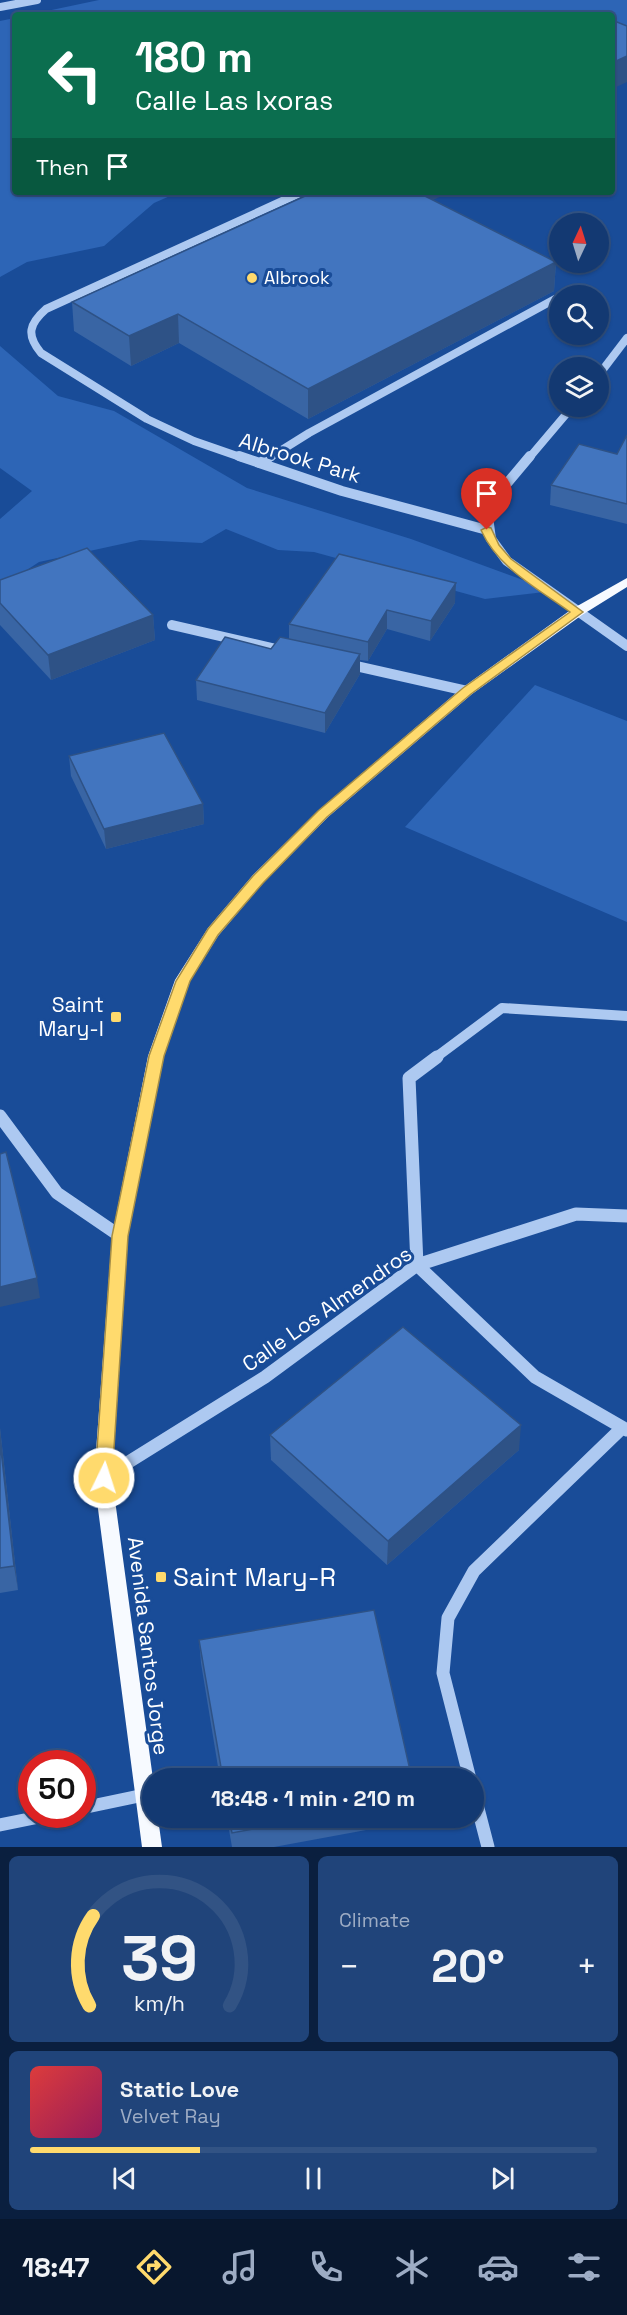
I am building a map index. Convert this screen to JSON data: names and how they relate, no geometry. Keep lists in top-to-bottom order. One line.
{"streets":{"main road":["Avenida Santos Jorge"],"street":["Albrook Park","Calle Los Almendros"]},"crossings":[["Calle Los Almendros","Avenida Santos Jorge"]],"places":{"other":["Albrook"],"transit":["Saint Mary-I","Saint Mary-R"]},"north":"top","page":{"turn":["180 m","Calle Las Ixoras"],"then":"Then","limit":"50","trip":"18:48 · 1 min · 210 m","tile":"Climate","heat":["−","20°","+"],"song":["Static Love","Velvet Ray"],"tabs":"18:47","gauge":["39","km/h"]}}
